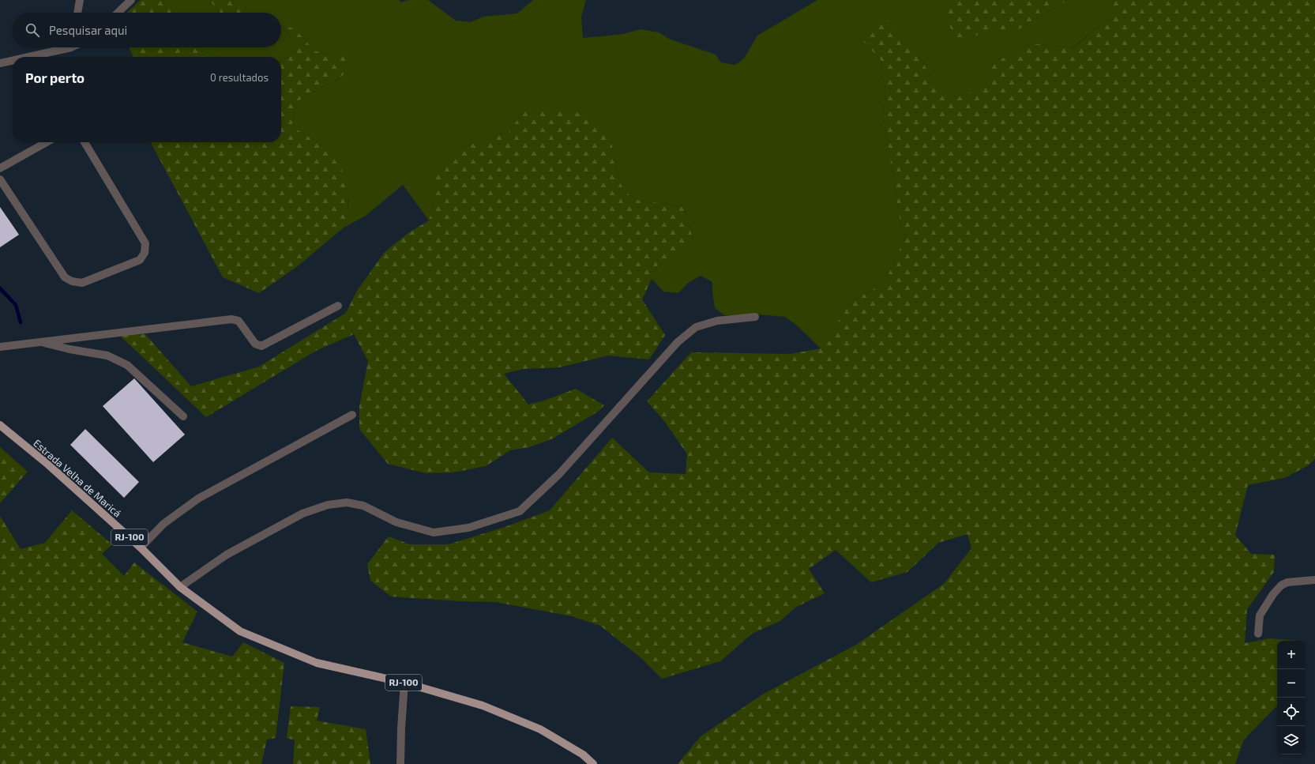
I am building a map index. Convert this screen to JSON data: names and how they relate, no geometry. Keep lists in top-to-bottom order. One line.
{"streets":{"main road":["Estrada Velha de Maricá","RJ-100"]},"page":{"search":"Pesquisar aqui","heading":["Por perto","0 resultados"],"map_buttons":["+","−"]}}
